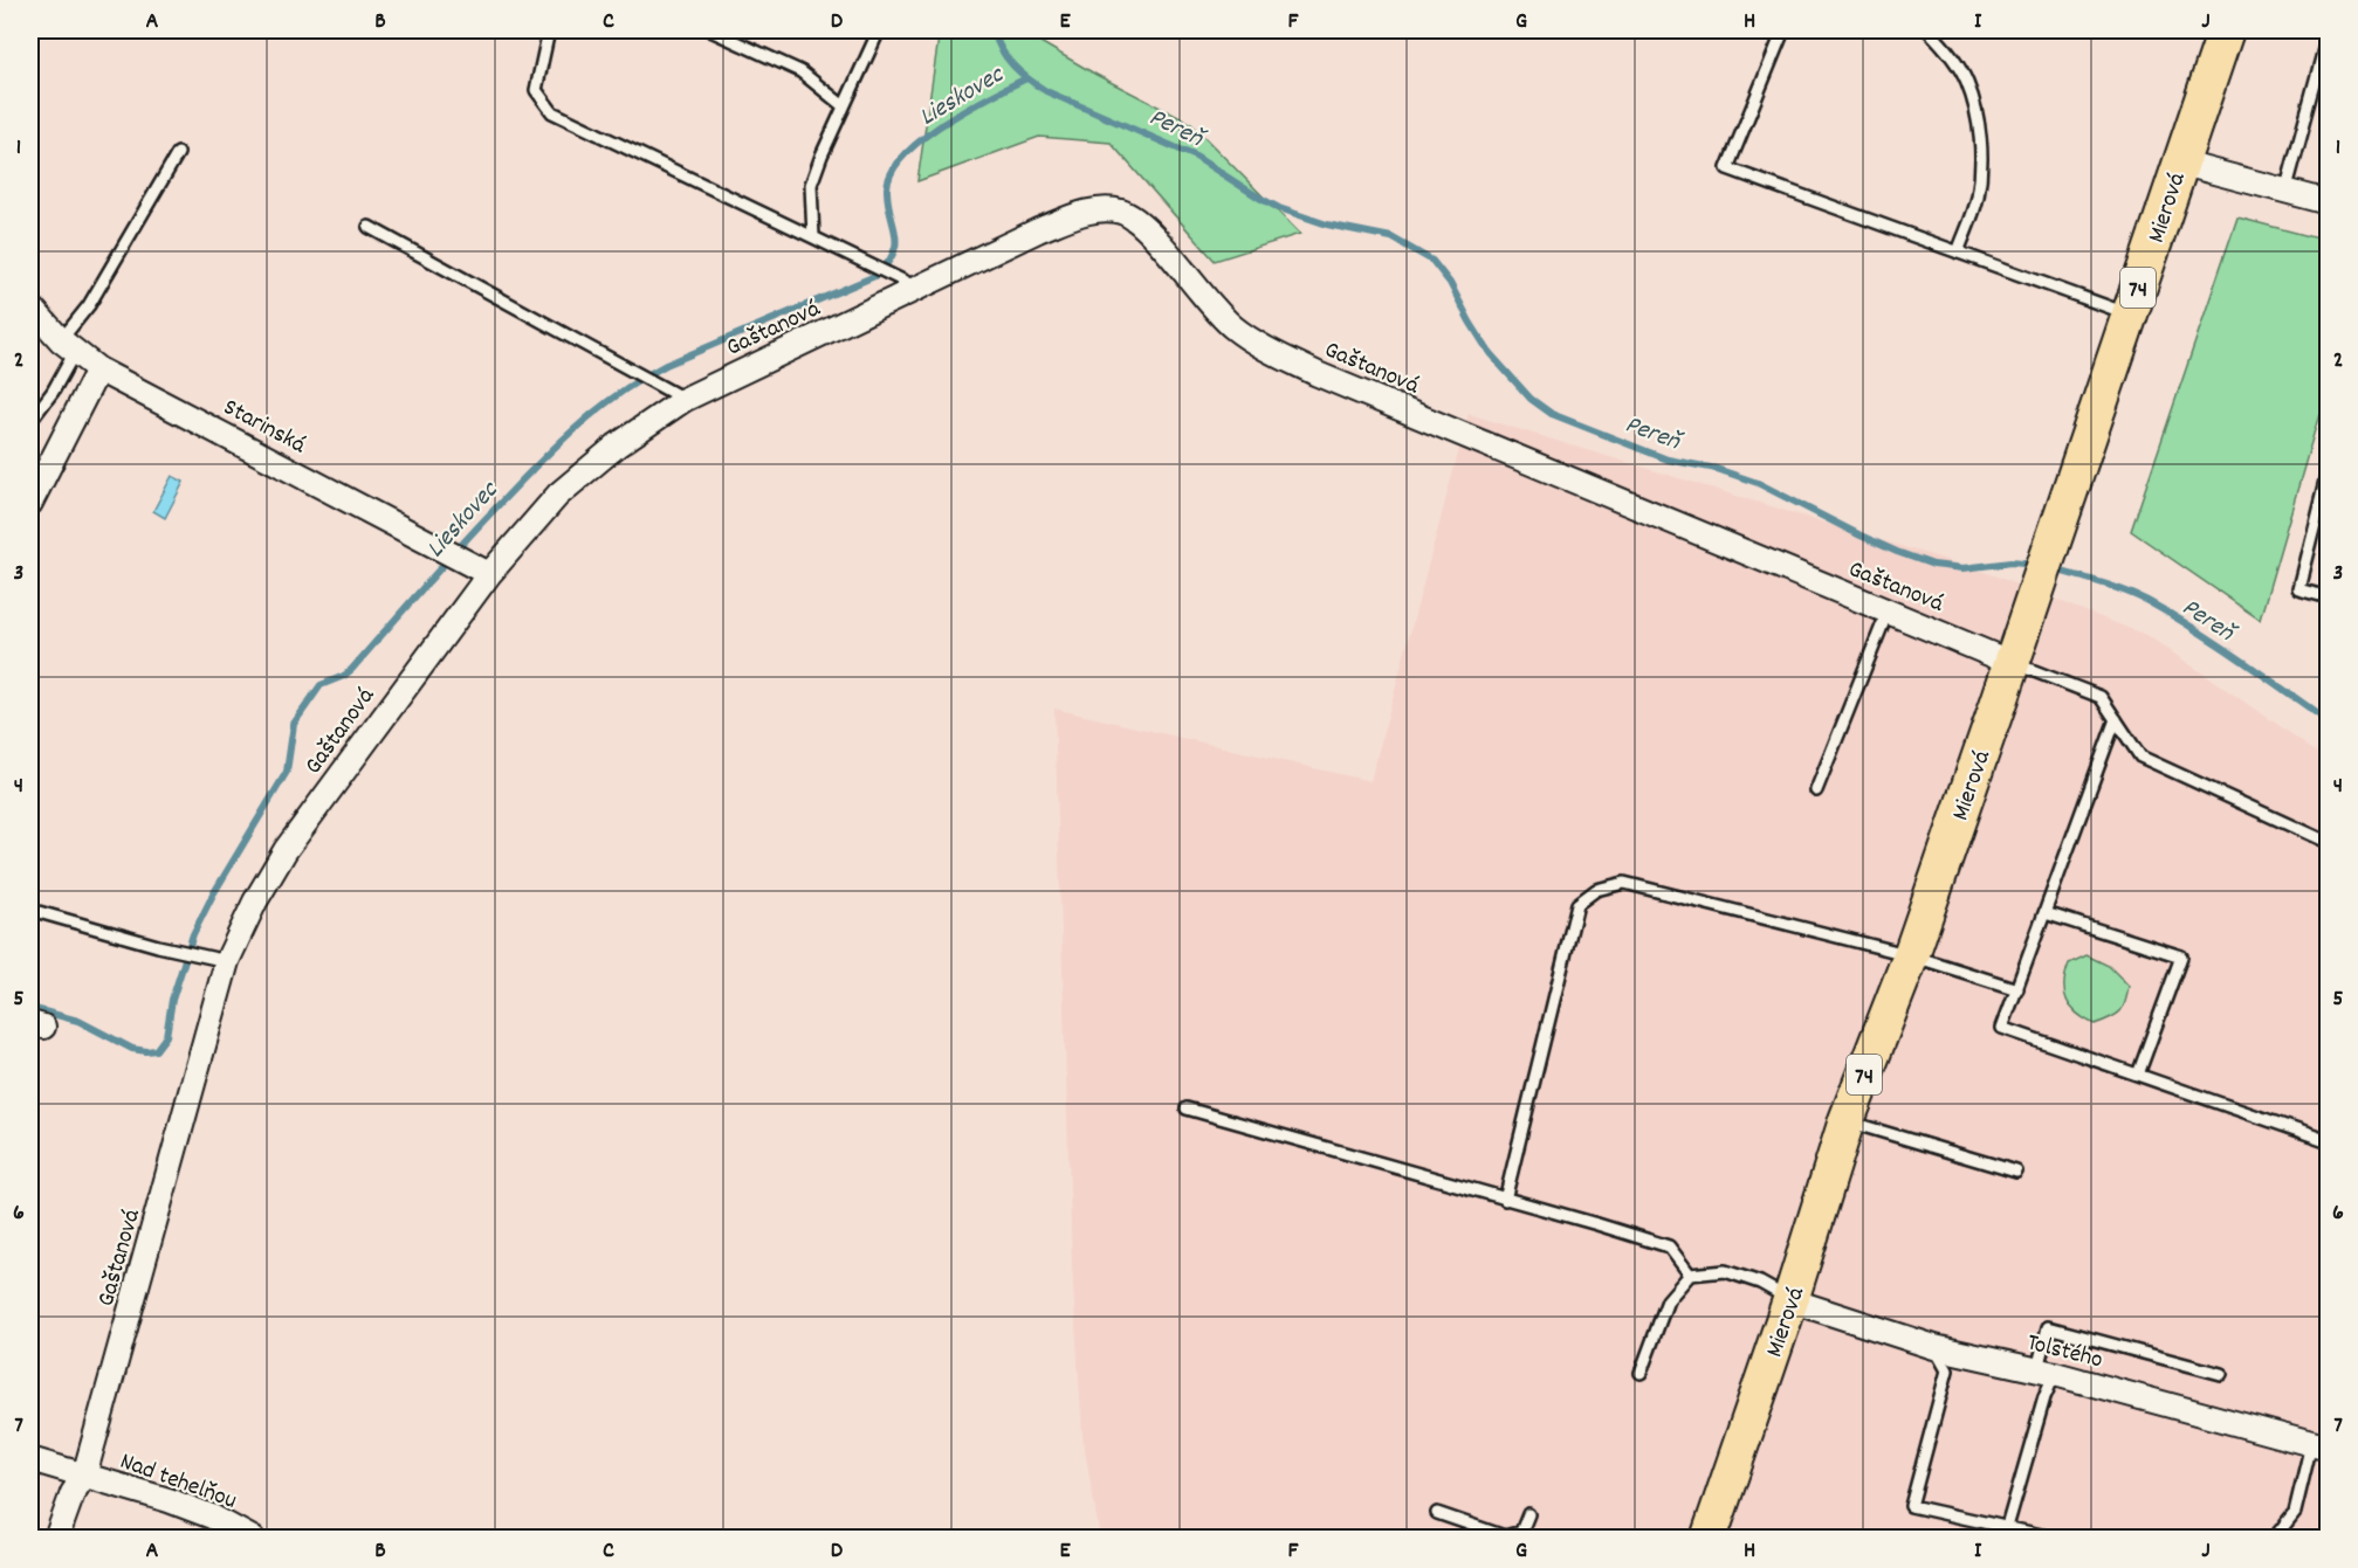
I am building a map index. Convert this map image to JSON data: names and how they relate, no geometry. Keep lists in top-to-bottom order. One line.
{"streets":{"main road":["Mierová","74"],"street":["Gaštanová","Starinská","Tolstého","Nad tehelňou"]},"crossings":[["Mierová","Gaštanová"],["Mierová","Tolstého"],["Gaštanová","Starinská"],["Gaštanová","Nad tehelňou"]],"water":["Lieskovec","Pereň"],"grid":{"columns":["A","B","C","D","E","F","G","H","I","J"],"rows":["1","2","3","4","5","6","7"]}}
